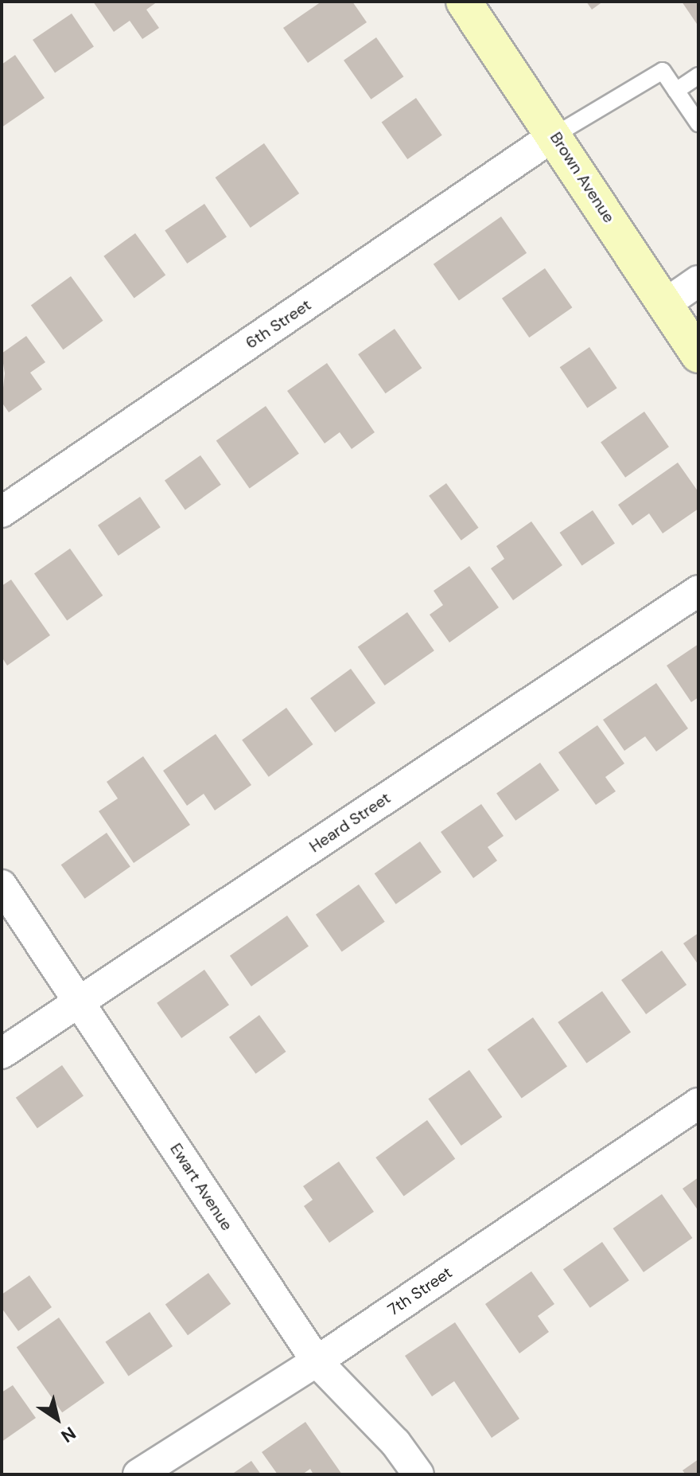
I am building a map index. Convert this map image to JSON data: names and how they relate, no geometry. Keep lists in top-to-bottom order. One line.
{"streets":{"street":["Brown Avenue","6th Street","Heard Street","Ewart Avenue","7th Street"]},"crossings":[["Brown Avenue","6th Street"],["Heard Street","Ewart Avenue"],["Ewart Avenue","7th Street"]],"north":"bottom right"}
